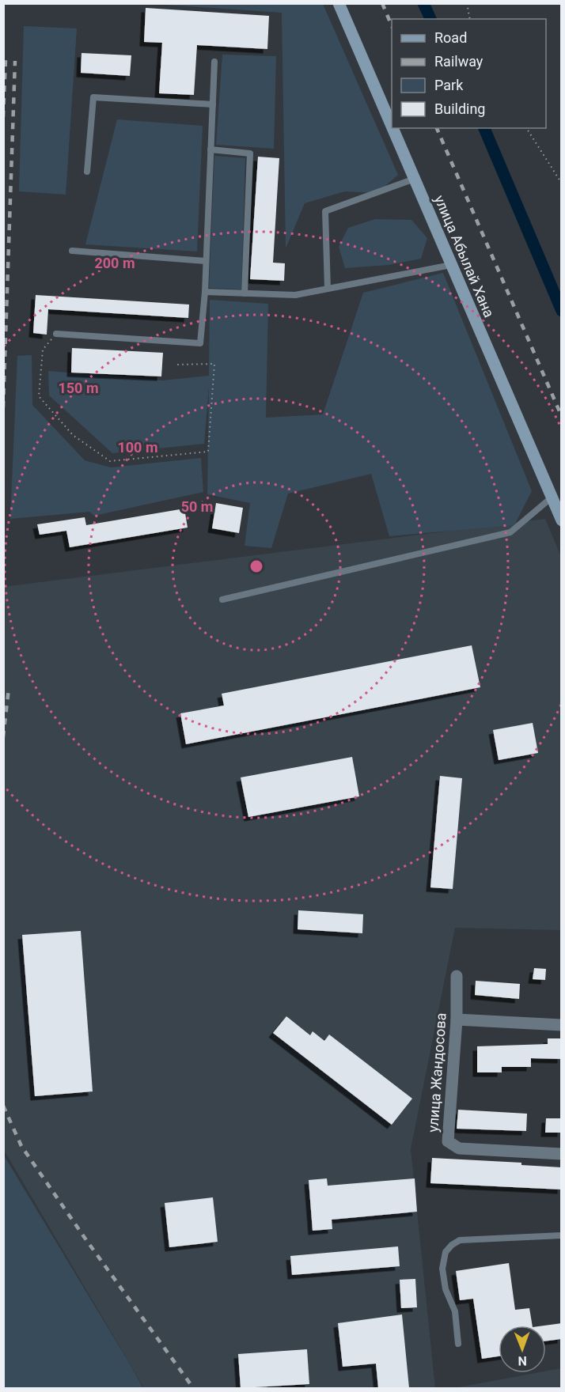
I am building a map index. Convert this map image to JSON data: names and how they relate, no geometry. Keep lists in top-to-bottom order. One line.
{"streets":{"main road":["улица Абылай Хана"],"street":["улица Жандосова"]},"legend":["Road","Railway","Park","Building"],"north":"bottom","rings":["200 m","150 m","100 m","50 m"]}
